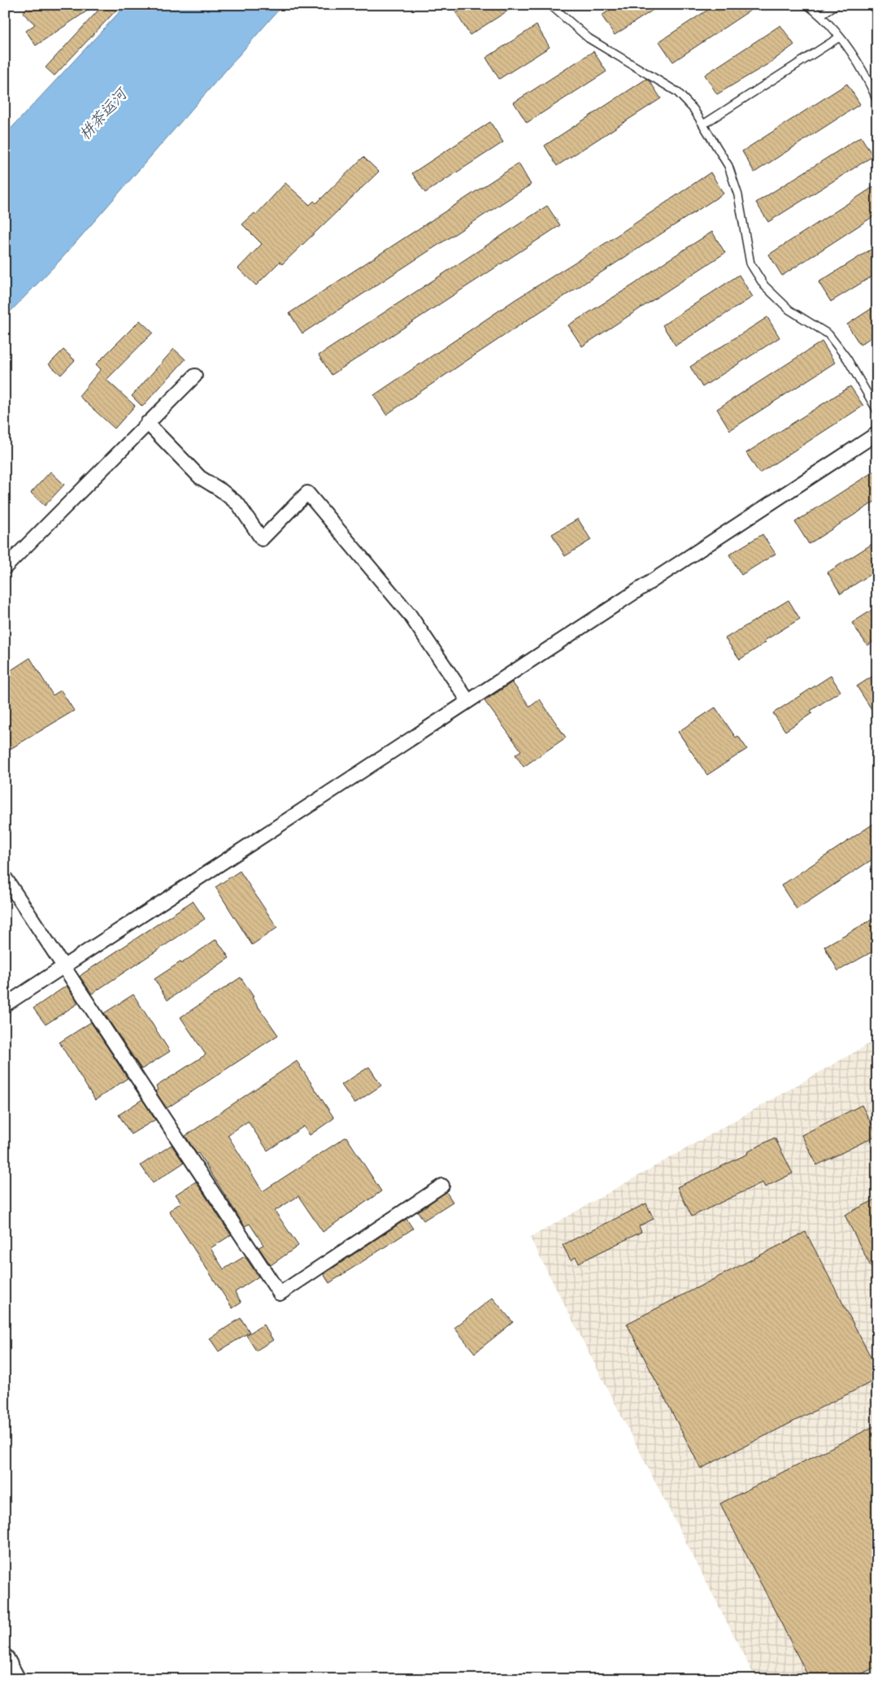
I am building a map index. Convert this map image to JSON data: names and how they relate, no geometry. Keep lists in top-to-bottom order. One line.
{"water":["栟茶运河"]}
